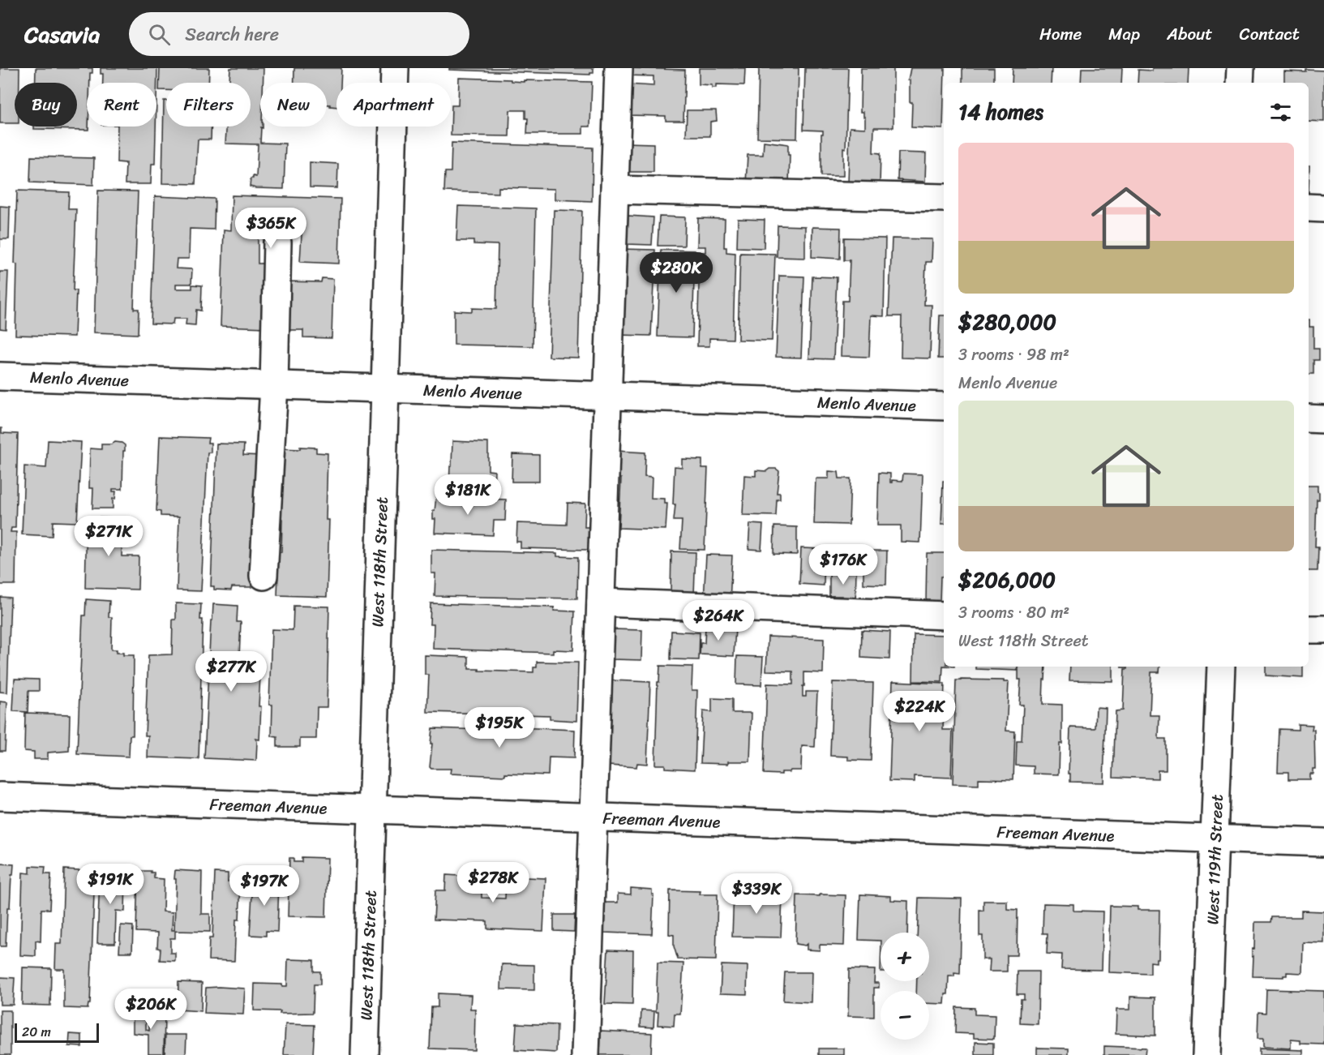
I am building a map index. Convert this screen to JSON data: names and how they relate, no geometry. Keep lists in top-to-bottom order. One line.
{"streets":{"street":["Menlo Avenue","West 118th Street","Freeman Avenue","West 119th Street"]},"crossings":[["Menlo Avenue","West 118th Street"],["West 118th Street","Freeman Avenue"],["Freeman Avenue","West 119th Street"]],"scale_bar":"20 m","page":{"header":"Casavia","search":"Search here","nav":["Home","Map","About","Contact"],"chip":["Buy","Rent","Filters","New","Apartment"],"heading":"14 homes","list":[{"name":"$280,000","note":"3 rooms · 98 m² · Menlo Avenue"},{"name":"$206,000","note":"3 rooms · 80 m² · West 118th Street"}],"price":["$365K","$280K","$181K","$271K","$176K","$264K","$277K","$224K","$195K","$278K","$191K","$197K","$339K","$206K"],"map_buttons":["+","−"],"scale":"20 m"}}
